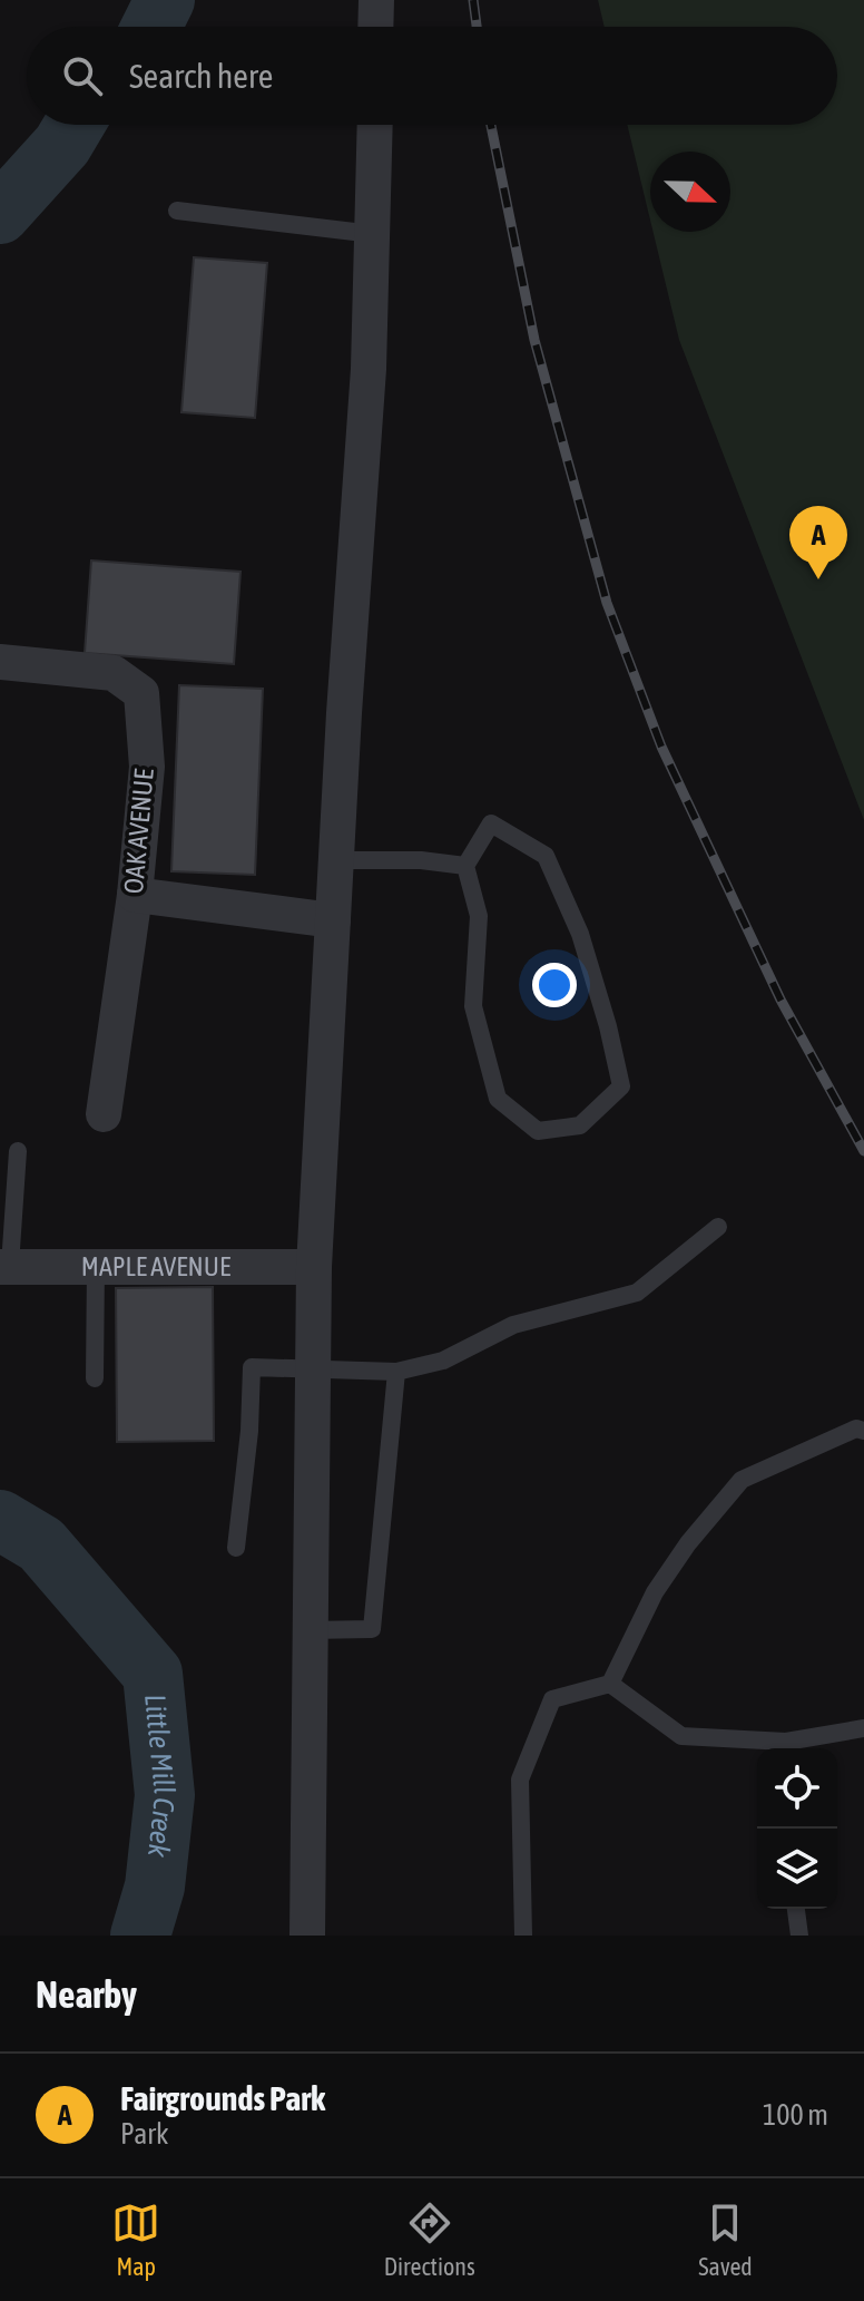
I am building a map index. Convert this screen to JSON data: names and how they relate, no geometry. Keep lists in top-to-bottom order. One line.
{"streets":{"street":["OAK AVENUE","MAPLE AVENUE"]},"water":["Little Mill Creek"],"north":"right","page":{"search":"Search here","pins":"A","heading":"Nearby","list":[{"mark":"A","name":"Fairgrounds Park","note":"Park","value":"100 m"}],"nav":["Map","Directions","Saved"]}}
